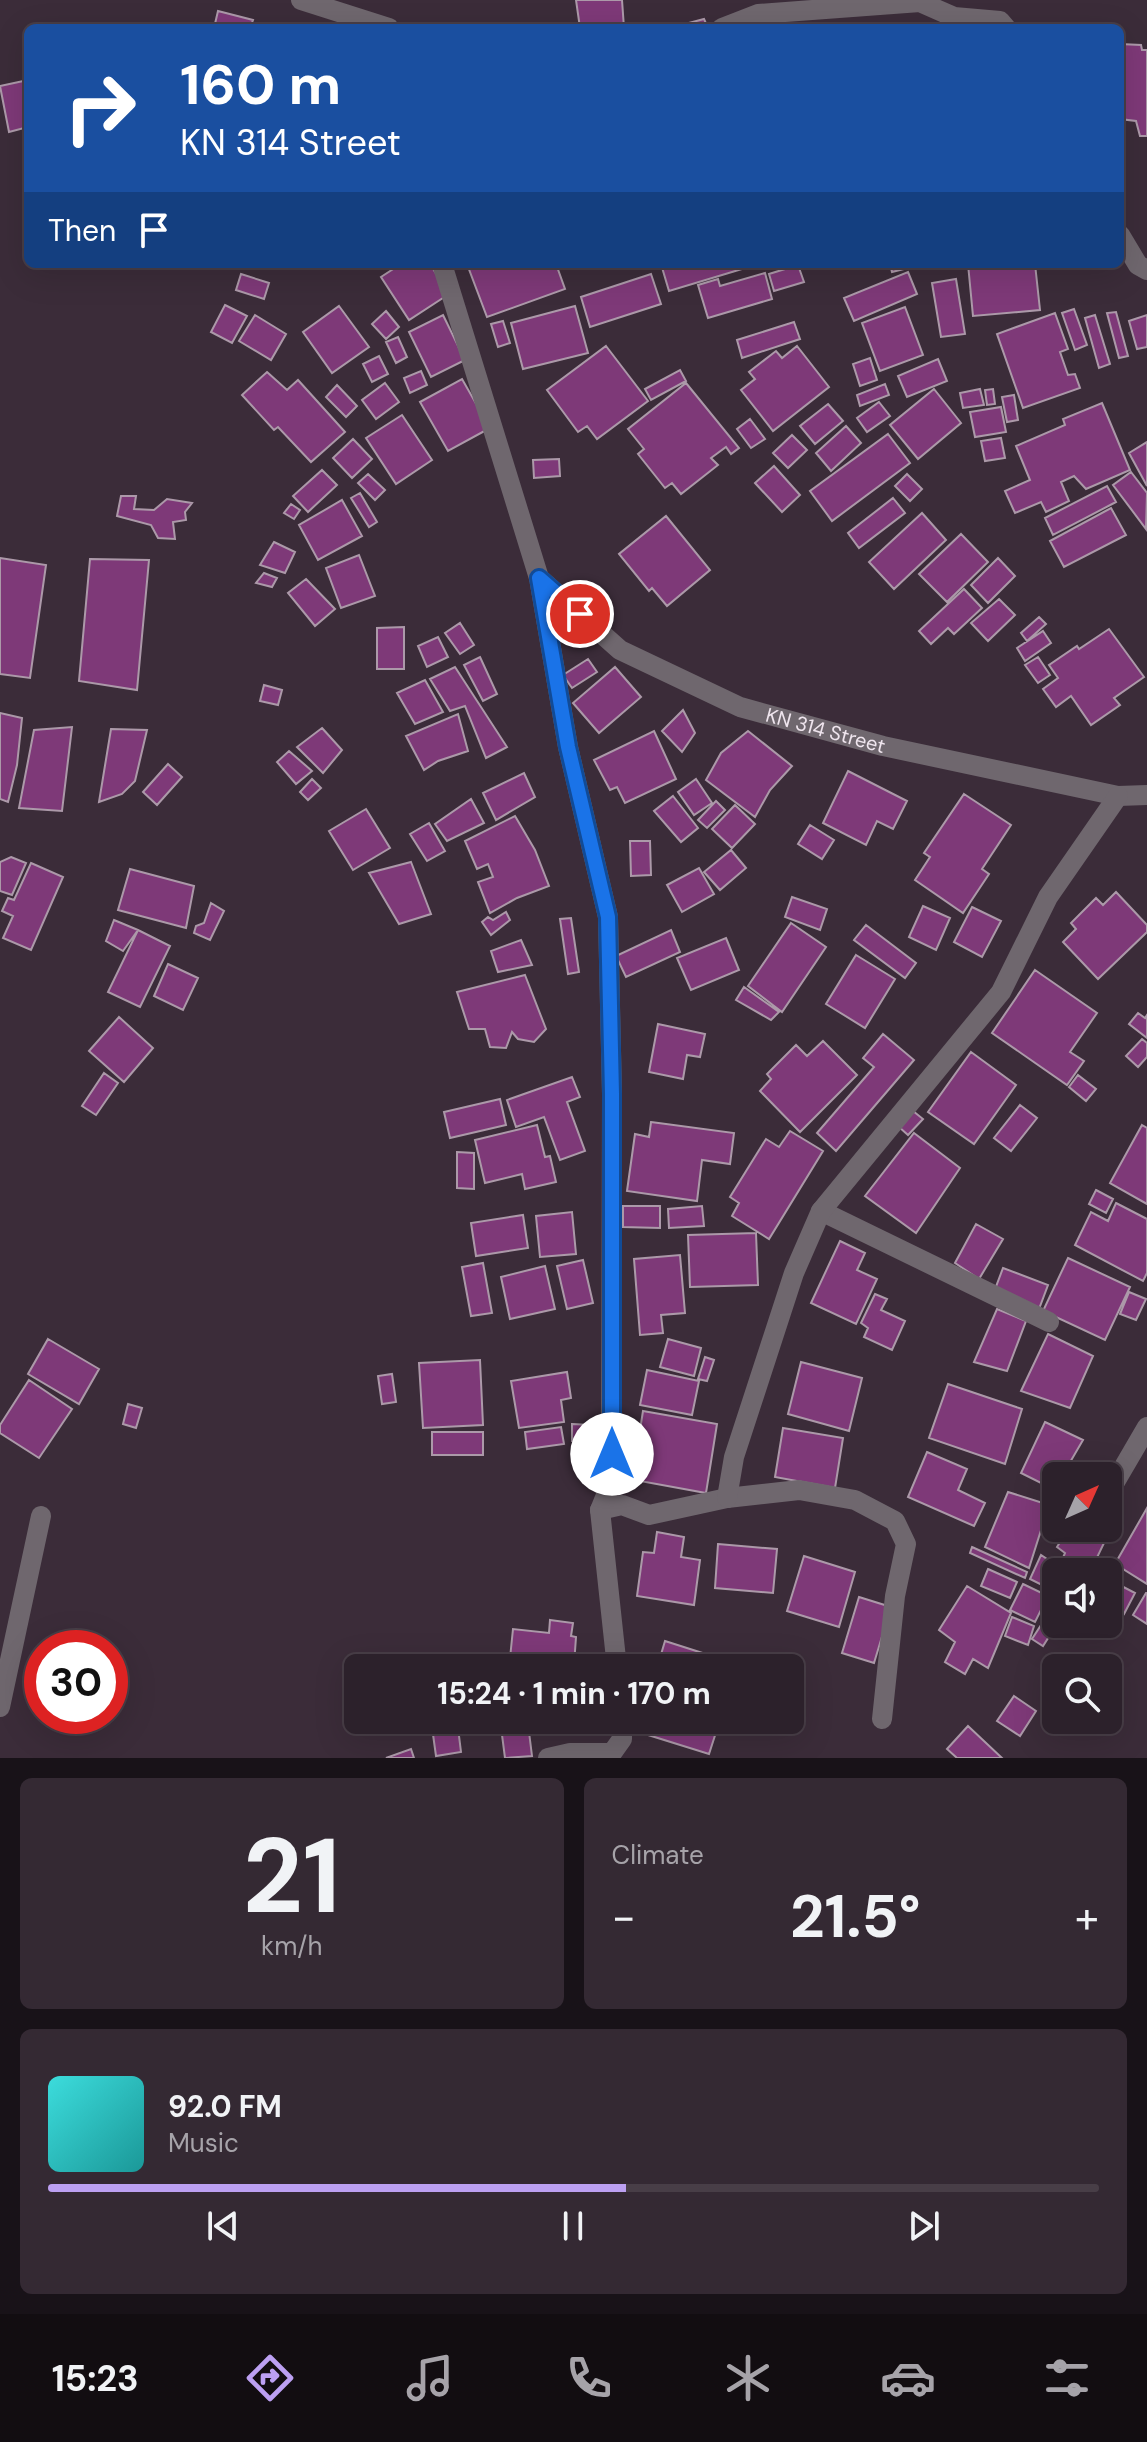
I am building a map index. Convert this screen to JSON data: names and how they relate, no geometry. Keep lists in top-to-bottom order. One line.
{"streets":{"street":["KN 314 Street"]},"north":"top right","page":{"turn":["160 m","KN 314 Street"],"then":"Then","limit":"30","trip":"15:24 · 1 min · 170 m","tile":[["21","km/h"],"Climate"],"heat":["−","21.5°","+"],"song":["92.0 FM","Music"],"tabs":"15:23"}}
